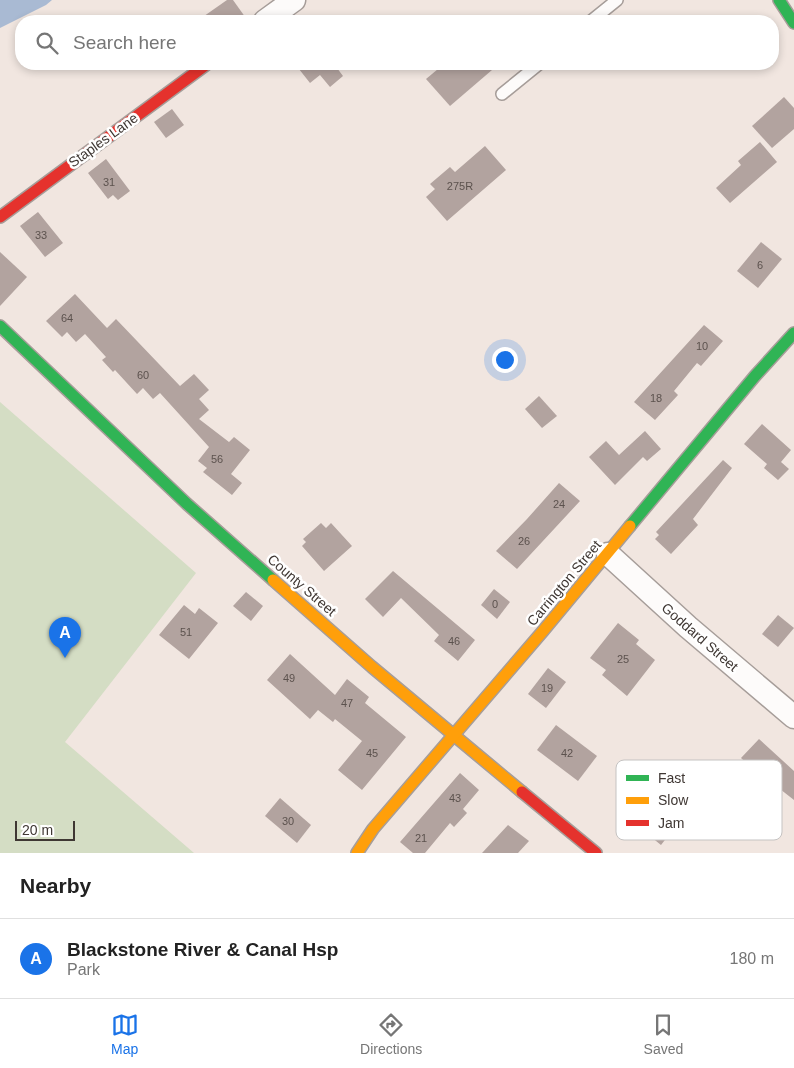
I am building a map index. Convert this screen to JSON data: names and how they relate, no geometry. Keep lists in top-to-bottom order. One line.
{"streets":{"street":["Staples Lane","Carrington Street","County Street","Goddard Street"]},"crossings":[["Carrington Street","County Street"],["Carrington Street","Goddard Street"]],"house_numbers":["31","275R","33","6","64","10","60","18","56","24","26","0","51","46","25","49","19","47","45","42","43","30","21"],"legend":["Fast","Slow","Jam"],"scale_bar":"20 m","page":{"search":"Search here","pins":"A","scale":"20 m","heading":"Nearby","list":[{"mark":"A","name":"Blackstone River & Canal Hsp","note":"Park","value":"180 m"}],"nav":["Map","Directions","Saved"]}}
